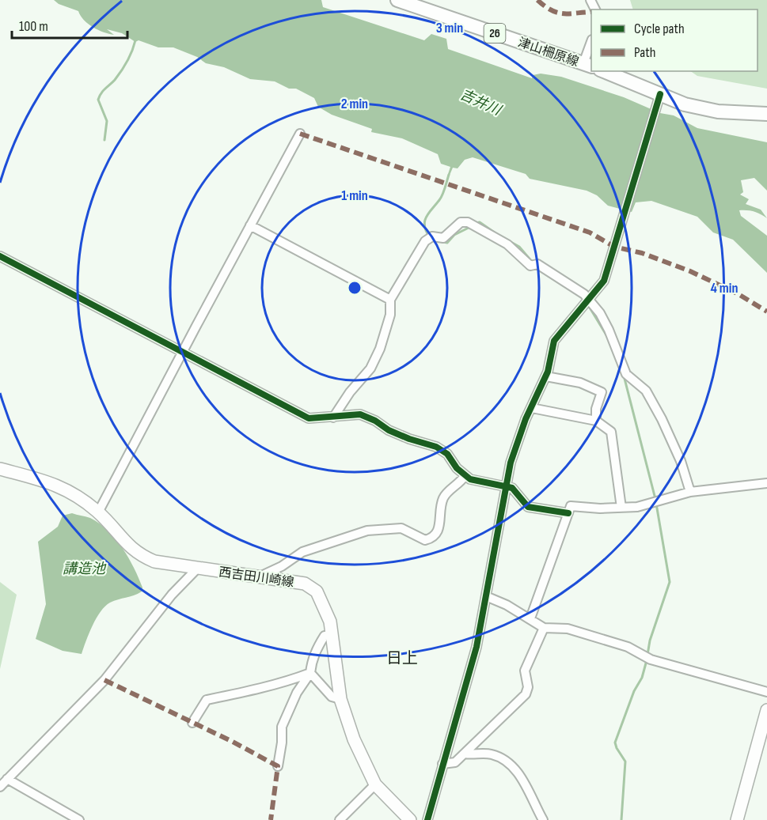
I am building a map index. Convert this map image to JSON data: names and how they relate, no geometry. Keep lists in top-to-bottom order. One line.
{"streets":{"main road":["26","津山柵原線","西吉田川崎線"]},"districts":["日上"],"water":["吉井川","講造池"],"legend":["Cycle path","Path"],"scale_bar":"100 m","rings":["3 min","2 min","1 min","4 min"]}
